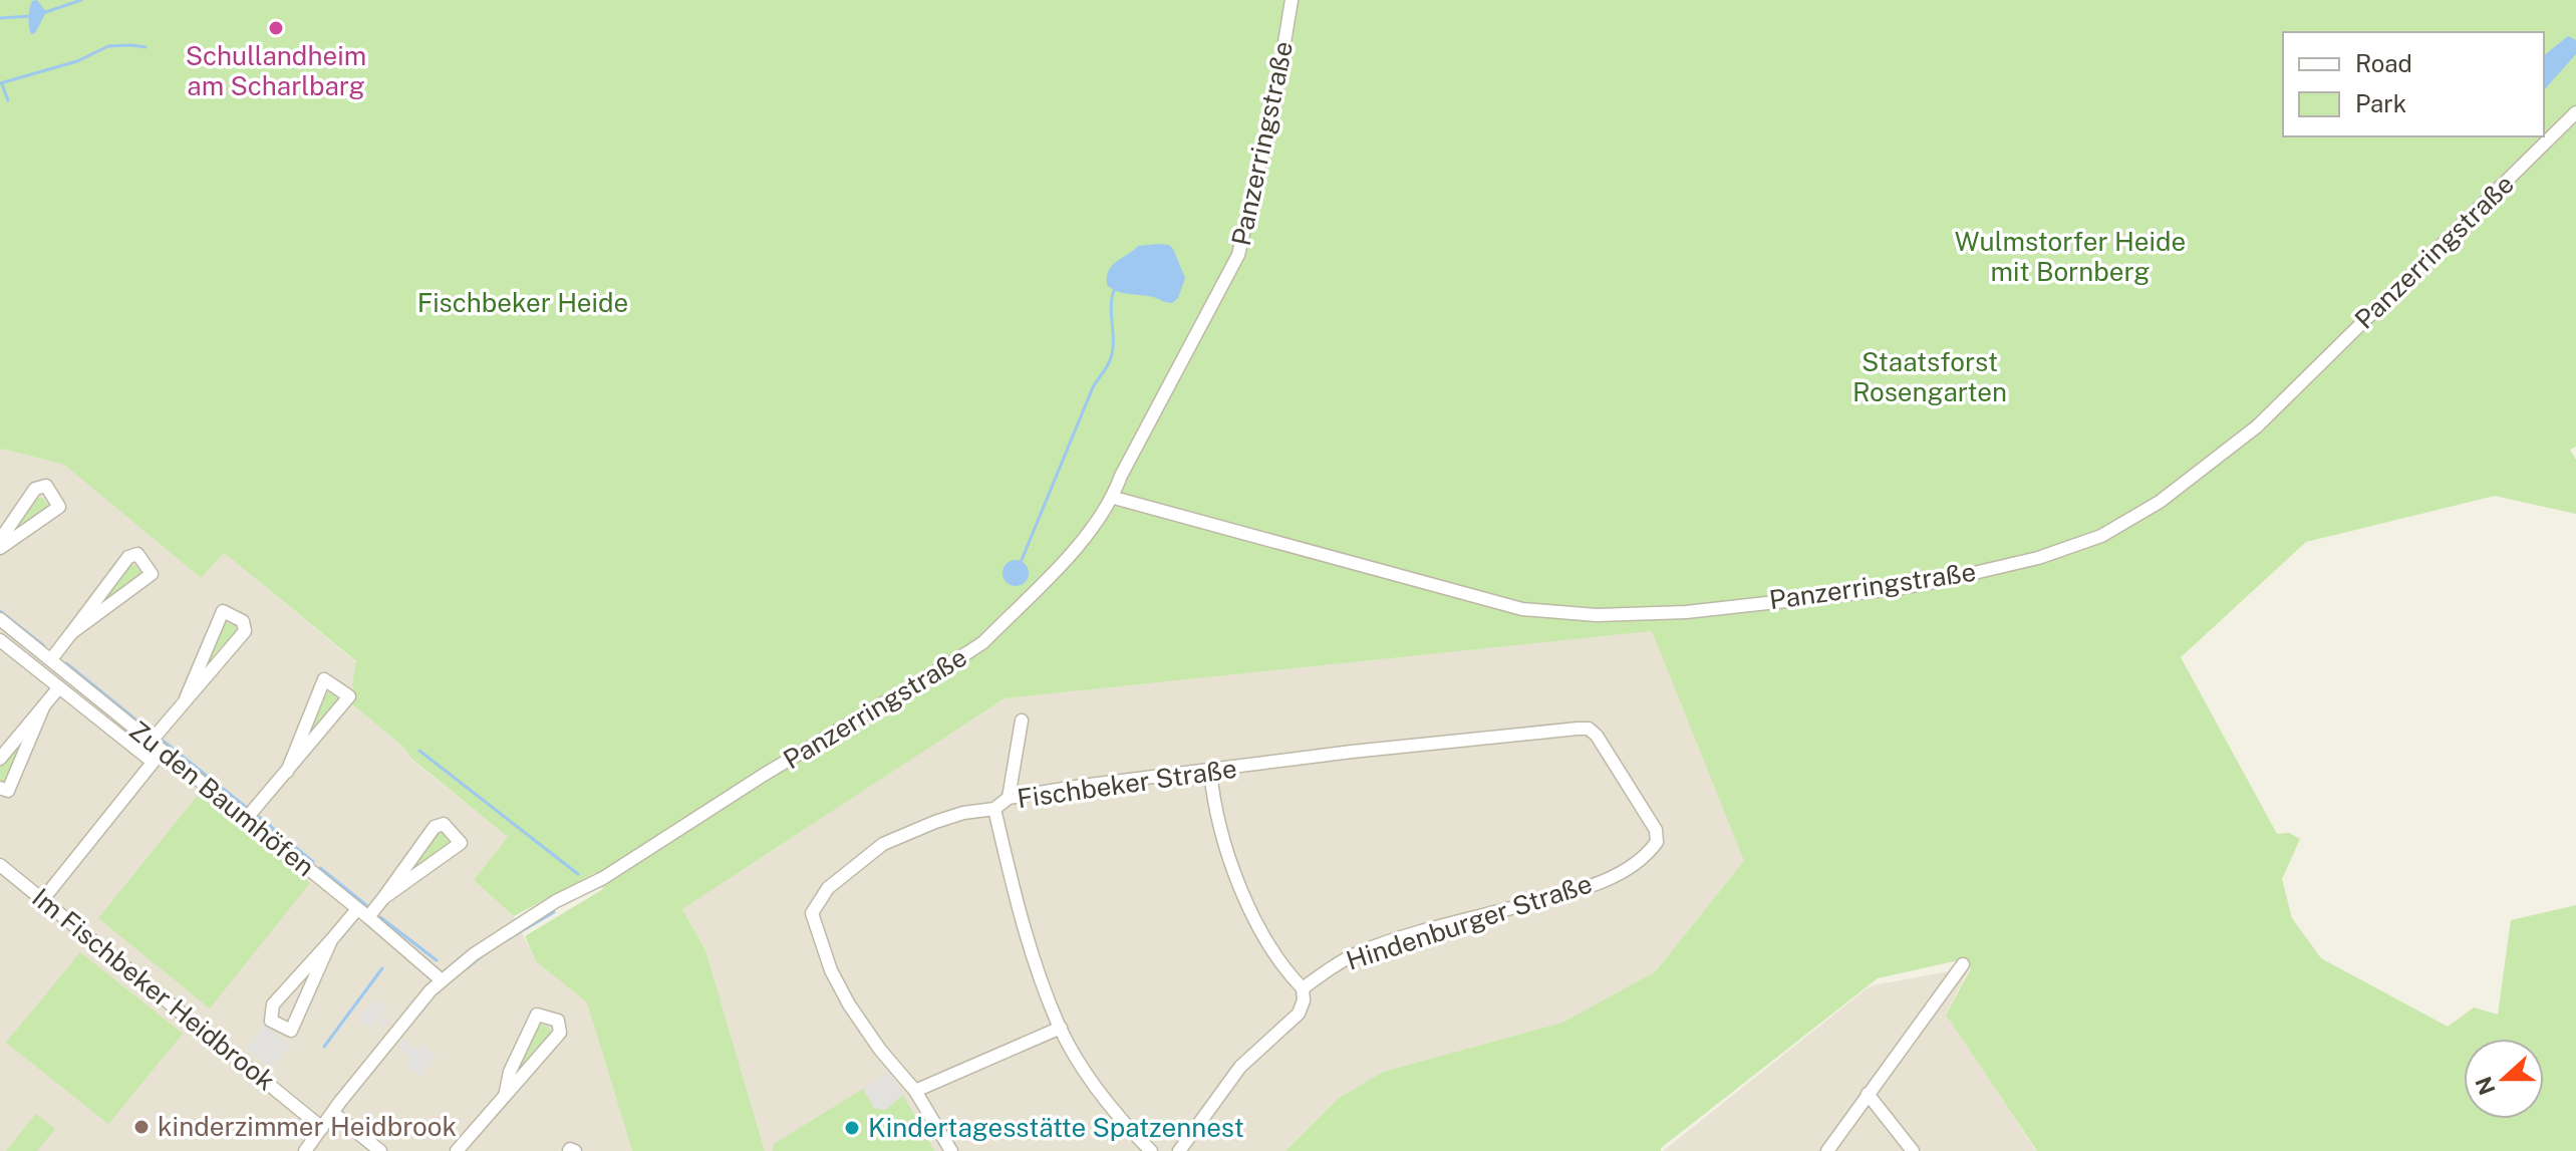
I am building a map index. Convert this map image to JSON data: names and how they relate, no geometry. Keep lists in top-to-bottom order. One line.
{"streets":{"street":["Panzerringstraße","Fischbeker Straße","Zu den Baumhöfen","Hindenburger Straße","Im Fischbeker Heidbrook"]},"crossings":[["Panzerringstraße","Zu den Baumhöfen"],["Panzerringstraße","Im Fischbeker Heidbrook"],["Fischbeker Straße","Hindenburger Straße"]],"parks":["Wulmstorfer Heide mit Bornberg","Fischbeker Heide","Staatsforst Rosengarten"],"places":["Schullandheim am Scharlbarg","kinderzimmer Heidbrook","Kindertagesstätte Spatzennest"],"legend":["Road","Park"],"north":"left"}
